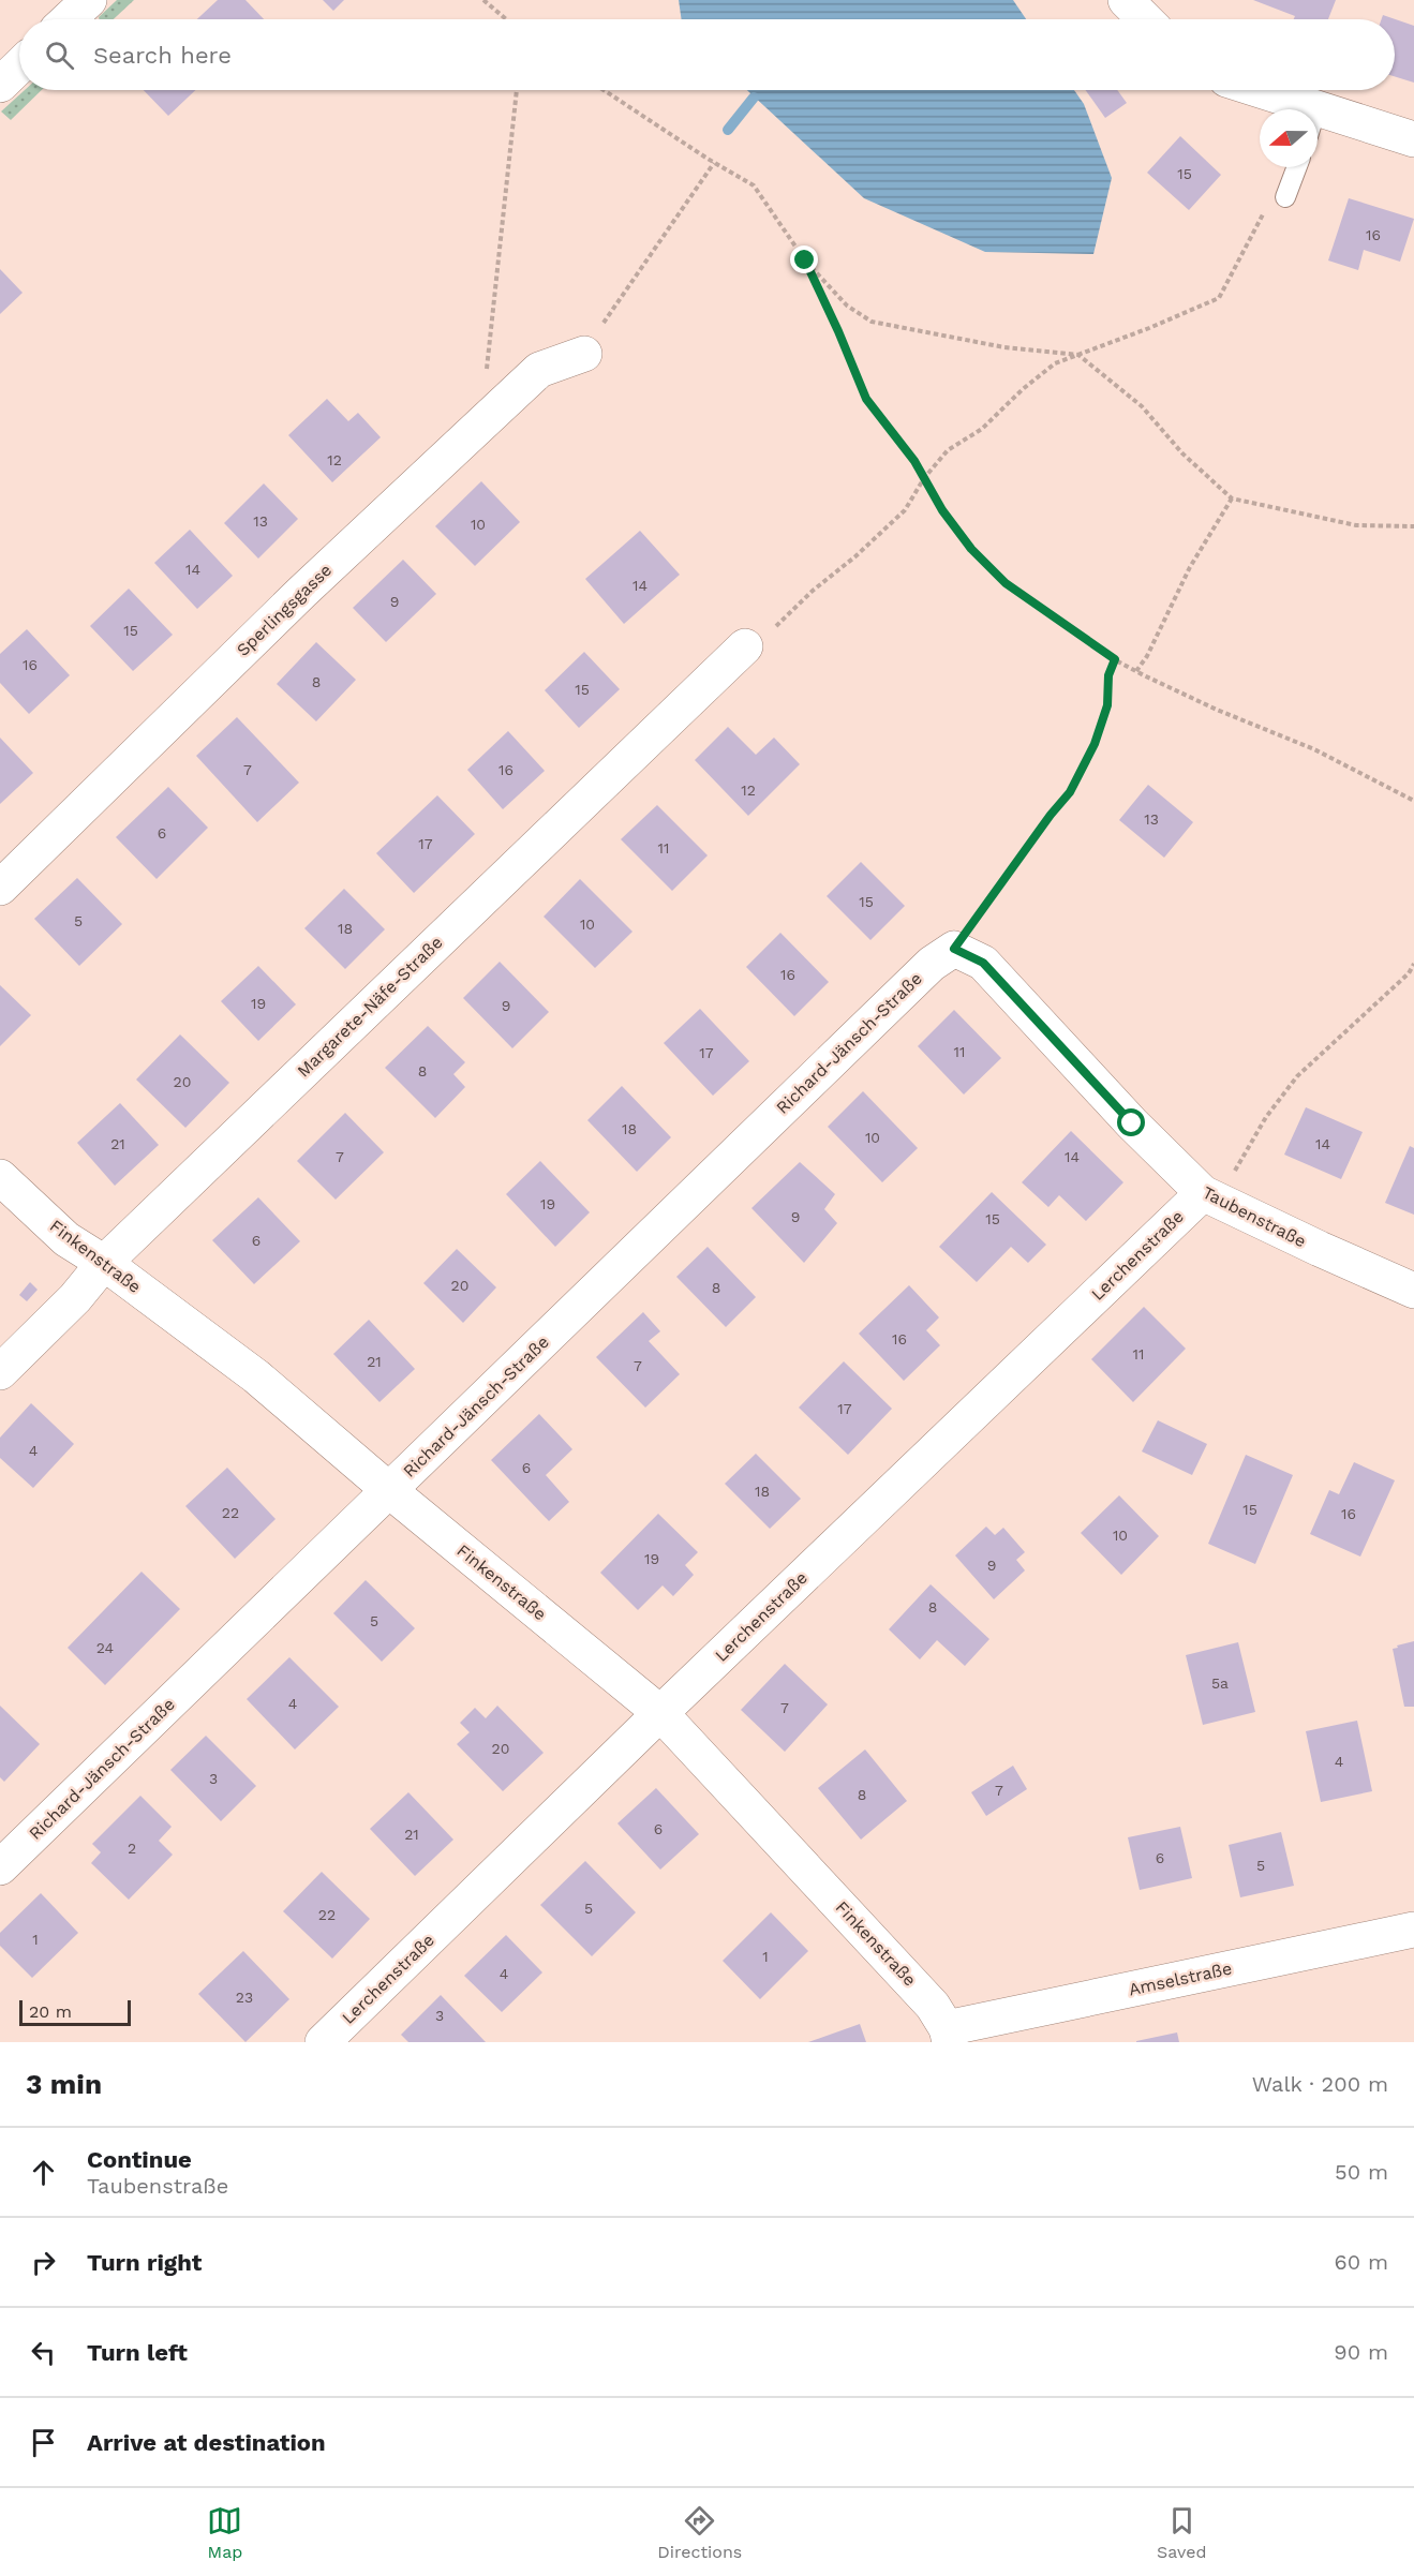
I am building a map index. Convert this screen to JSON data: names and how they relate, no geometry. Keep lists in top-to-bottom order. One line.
{"streets":{"street":["Sperlingsgasse","Margarete-Näfe-Straße","Richard-Jänsch-Straße","Taubenstraße","Lerchenstraße","Finkenstraße","Amselstraße"]},"crossings":[["Margarete-Näfe-Straße","Finkenstraße"],["Richard-Jänsch-Straße","Taubenstraße"],["Richard-Jänsch-Straße","Finkenstraße"],["Taubenstraße","Lerchenstraße"],["Lerchenstraße","Finkenstraße"],["Finkenstraße","Amselstraße"]],"house_numbers":["15","16","12","13","10","14","14","9","15","16","8","15","7","16","12","13","6","17","11","15","5","10","18","16","19","9","11","17","8","20","18","10","21","14","7","14","19","9","15","6","20","8","16","11","21","7","17","4","6","18","15","22","16","10","19","9","8","5","24","5a","4","7","20","4","3","7","8","6","21","2","6","5","5","22","1","1","4","23","3"],"scale_bar":"20 m","north":"left","page":{"search":"Search here","scale":"20 m","heading":["3 min","Walk · 200 m"],"list":[["Continue","Taubenstraße","50 m"],["Turn right","60 m"],["Turn left","90 m"],"Arrive at destination"],"nav":["Map","Directions","Saved"]}}
